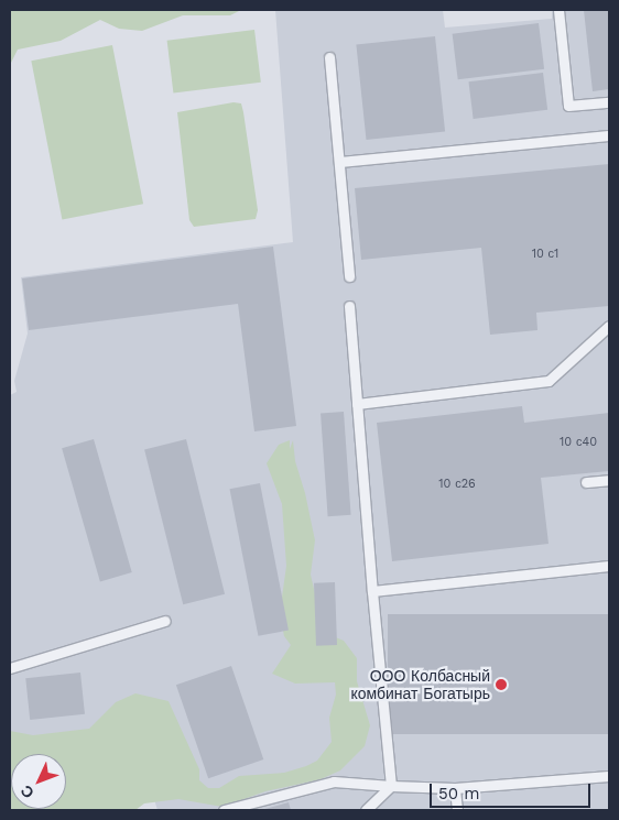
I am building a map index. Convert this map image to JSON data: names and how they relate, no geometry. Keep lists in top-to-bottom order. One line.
{"places":["ООО Колбасный комбинат Богатырь"],"house_numbers":["10 с1","10 с40","10 с26"],"scale_bar":"50 m","north":"bottom left"}
